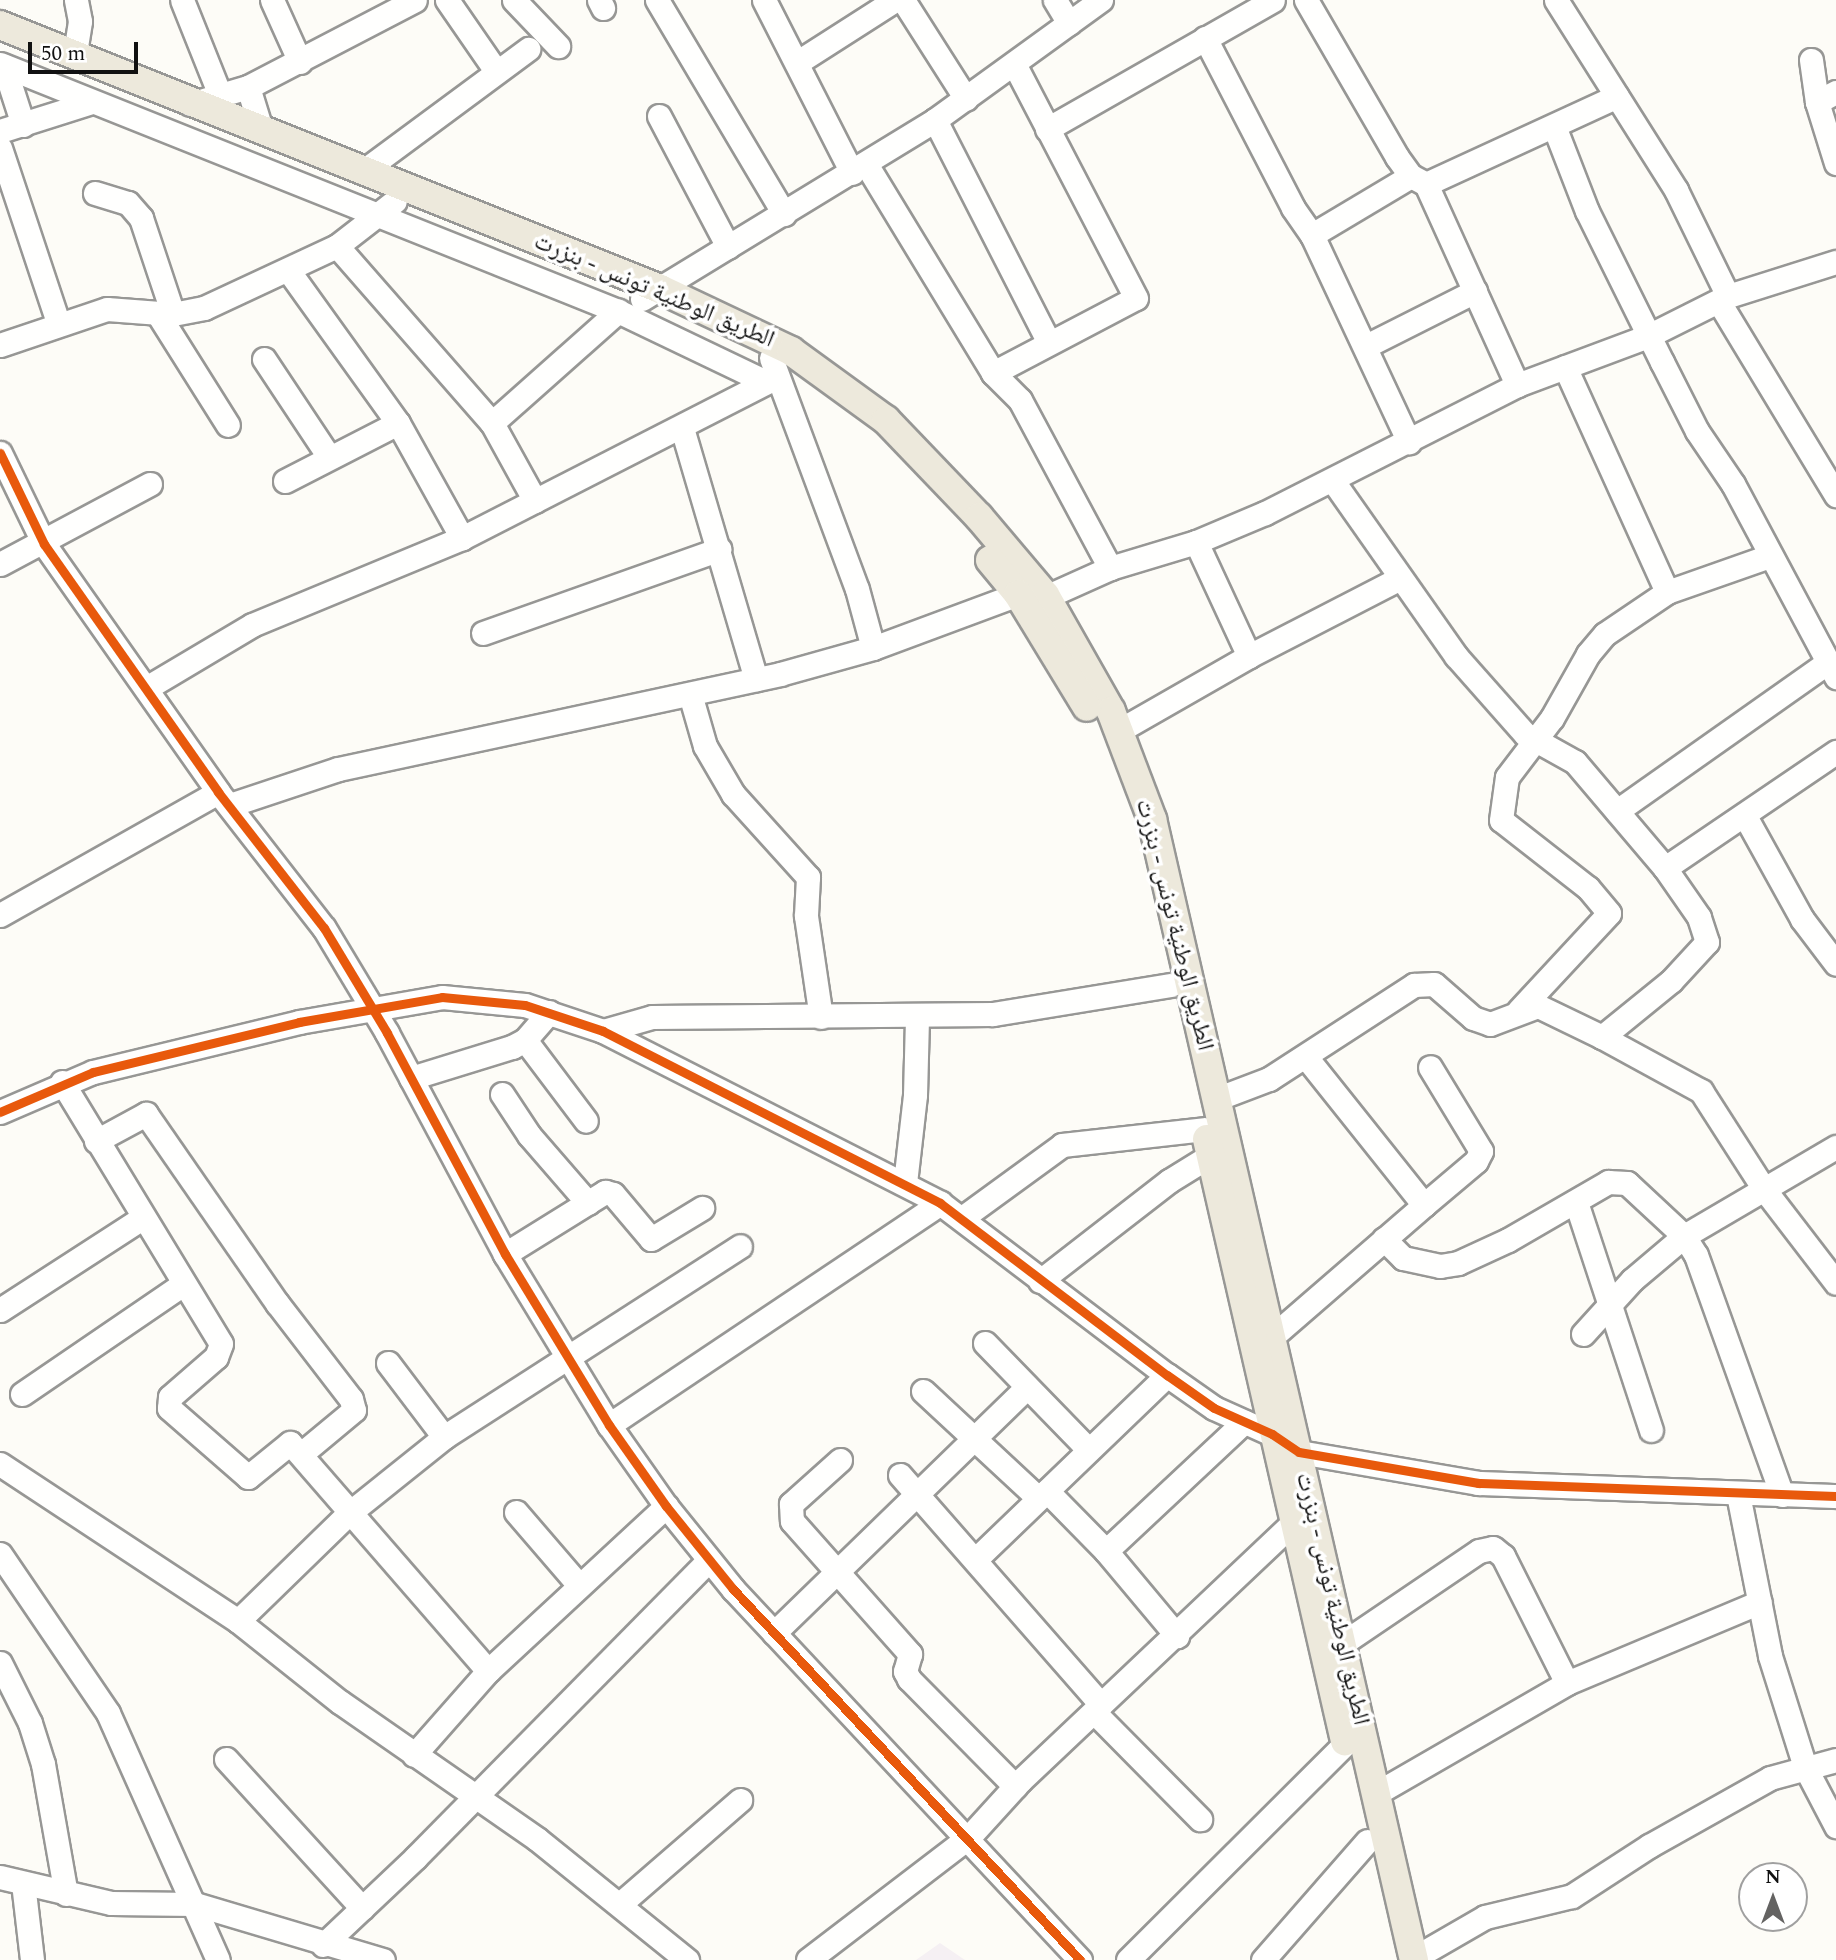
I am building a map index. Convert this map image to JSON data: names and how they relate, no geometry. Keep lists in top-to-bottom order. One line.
{"streets":{"main road":["الطريق الوطنية تونس - بنزرت"]},"scale_bar":"50 m","north":"top"}
